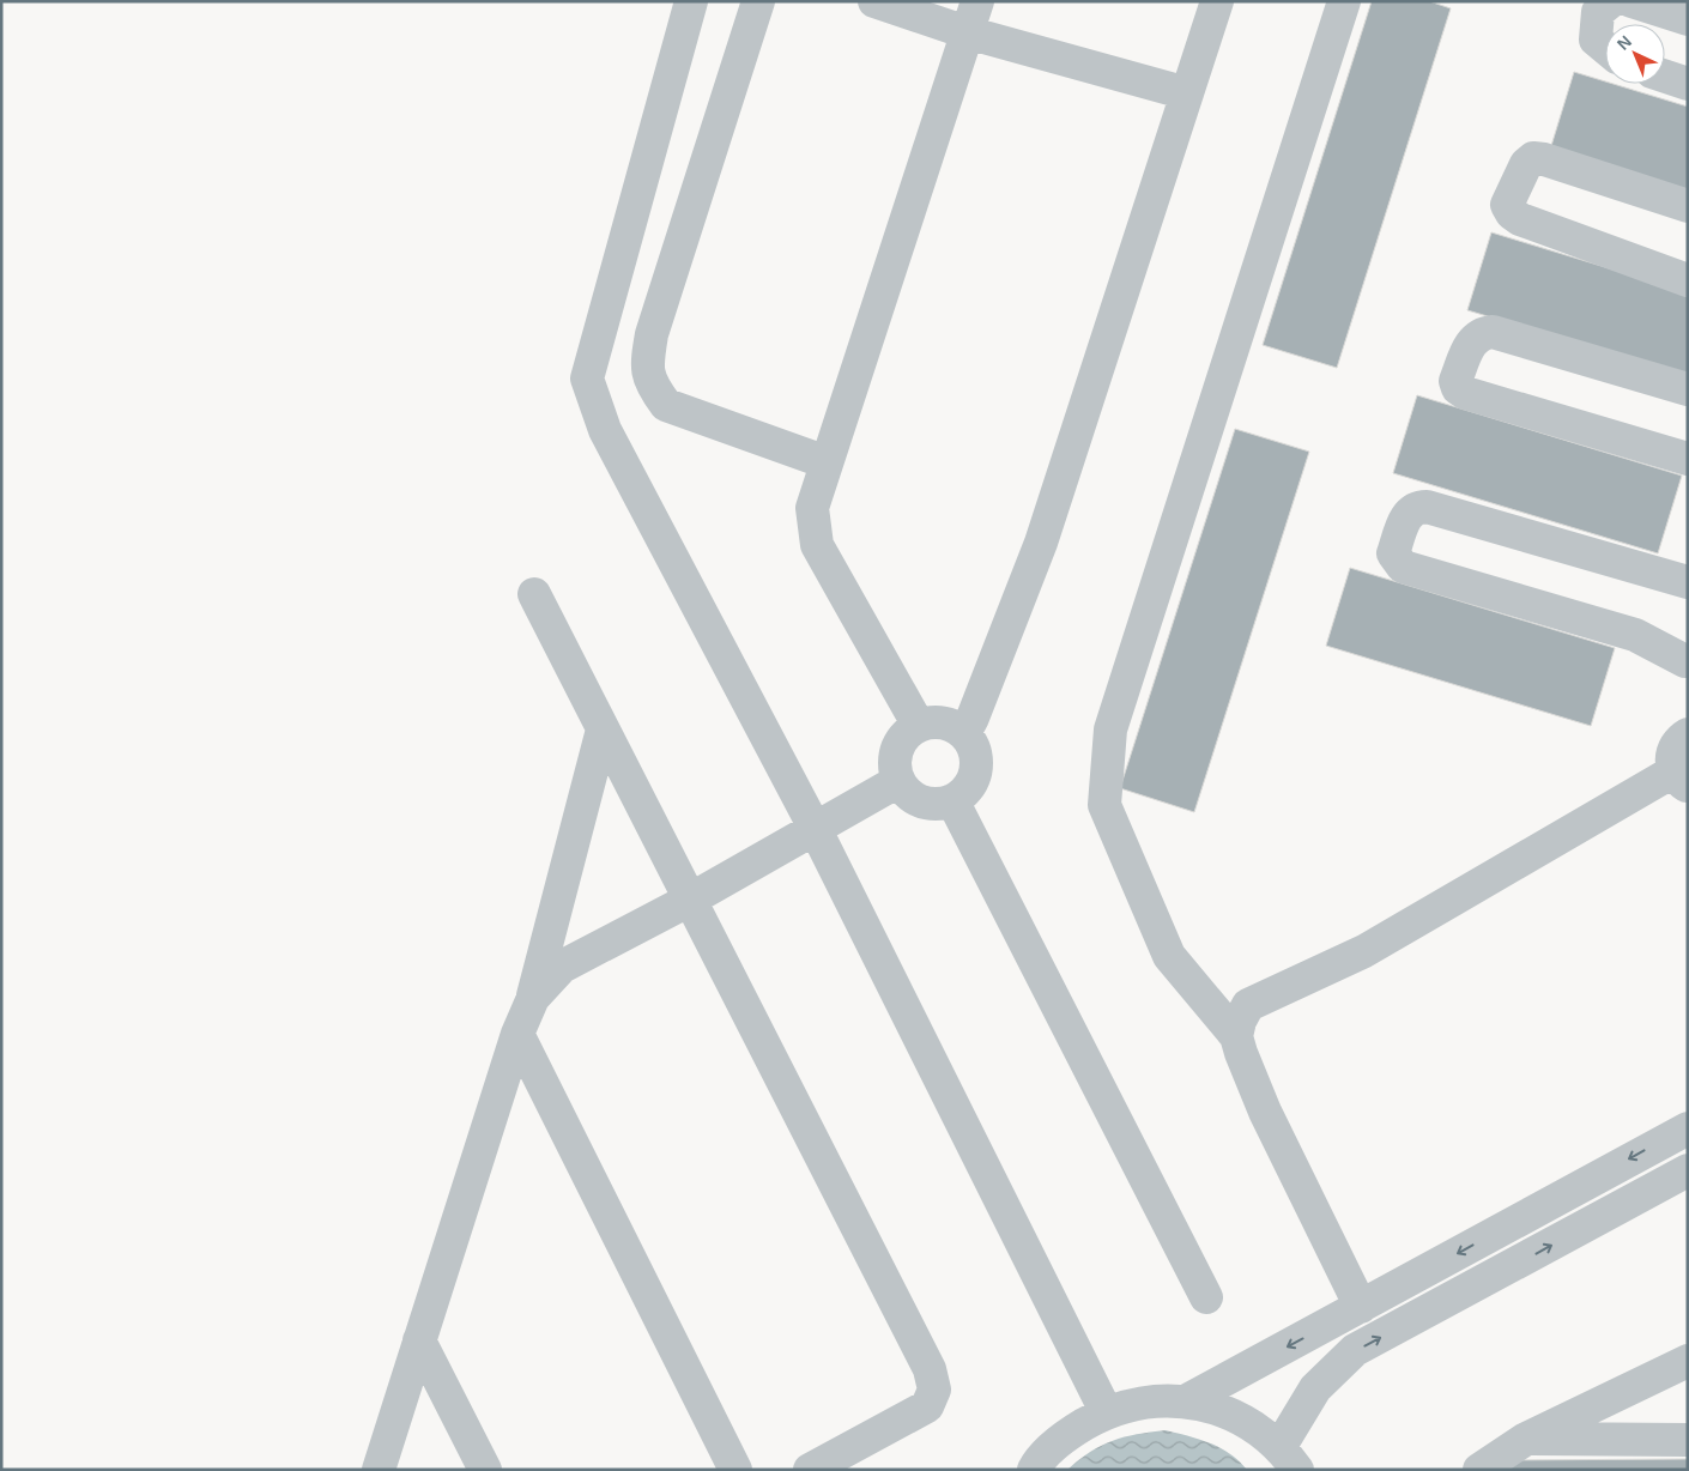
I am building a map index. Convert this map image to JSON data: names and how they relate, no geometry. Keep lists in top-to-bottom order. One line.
{"north":"top left"}
